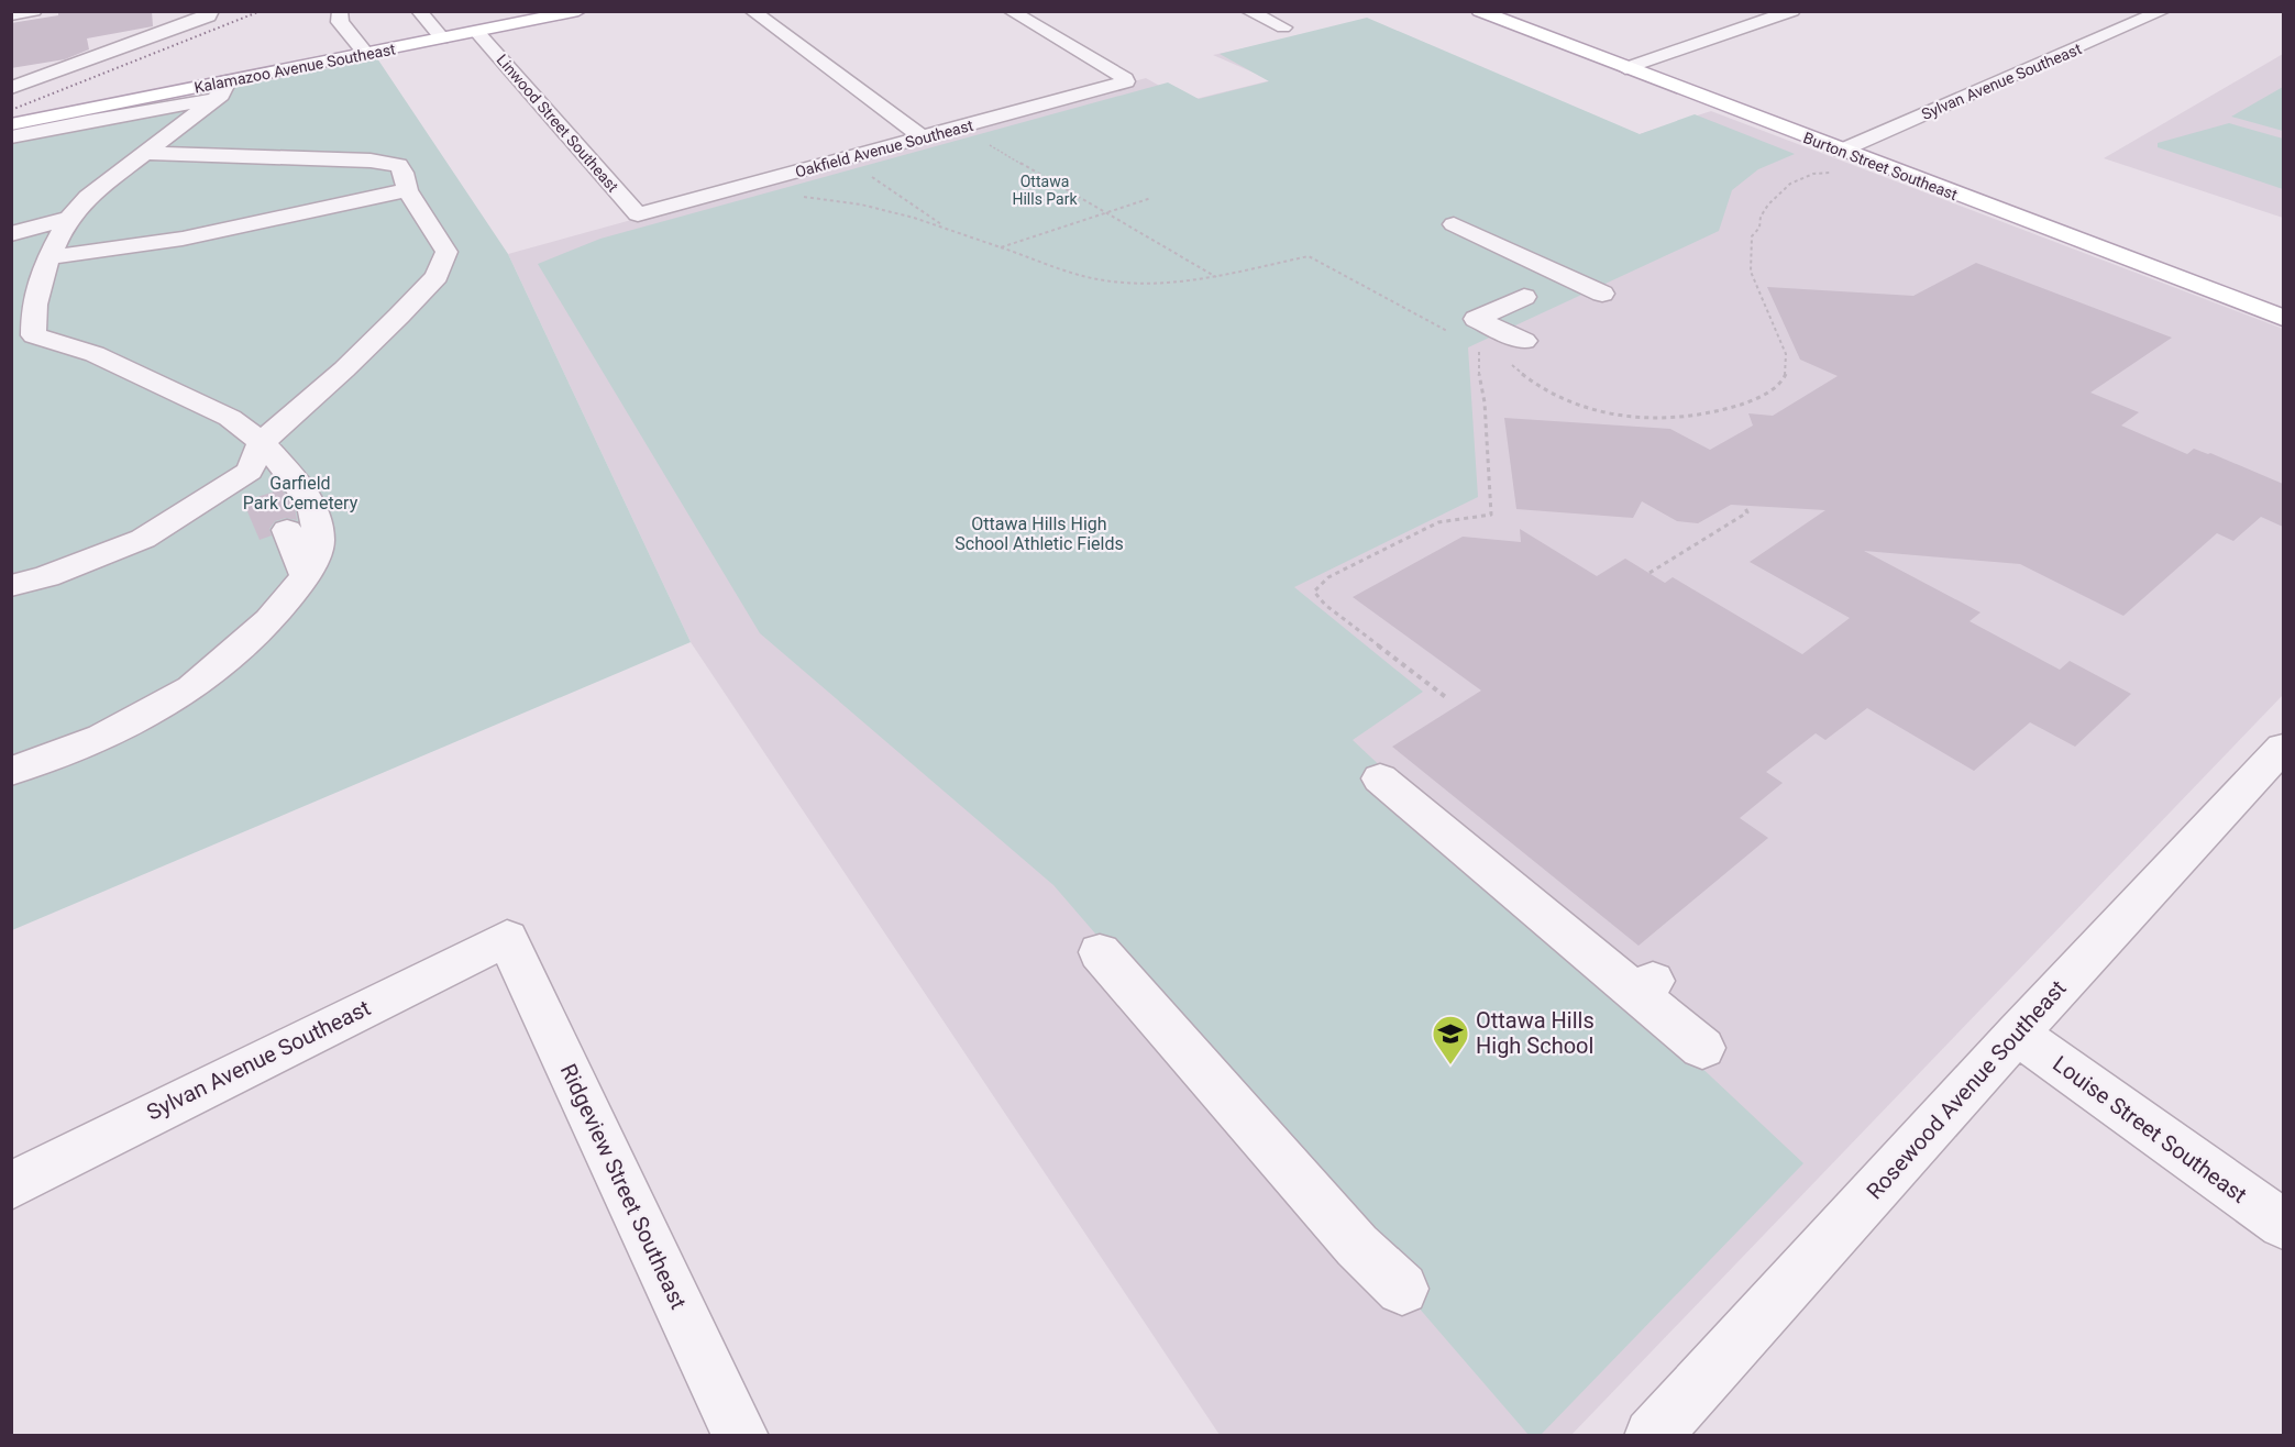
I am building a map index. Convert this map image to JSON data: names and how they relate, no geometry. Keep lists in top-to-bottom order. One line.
{"streets":{"main road":["Kalamazoo Avenue Southeast","Burton Street Southeast"],"street":["Sylvan Avenue Southeast","Linwood Street Southeast","Oakfield Avenue Southeast","Rosewood Avenue Southeast","Louise Street Southeast","Ridgeview Street Southeast"]},"crossings":[["Kalamazoo Avenue Southeast","Linwood Street Southeast"],["Sylvan Avenue Southeast","Burton Street Southeast"],["Sylvan Avenue Southeast","Ridgeview Street Southeast"],["Linwood Street Southeast","Oakfield Avenue Southeast"],["Rosewood Avenue Southeast","Louise Street Southeast"]],"parks":["Ottawa Hills Park","Garfield Park Cemetery","Ottawa Hills High School Athletic Fields"],"places":{"school or university":["Ottawa Hills High School"]}}
